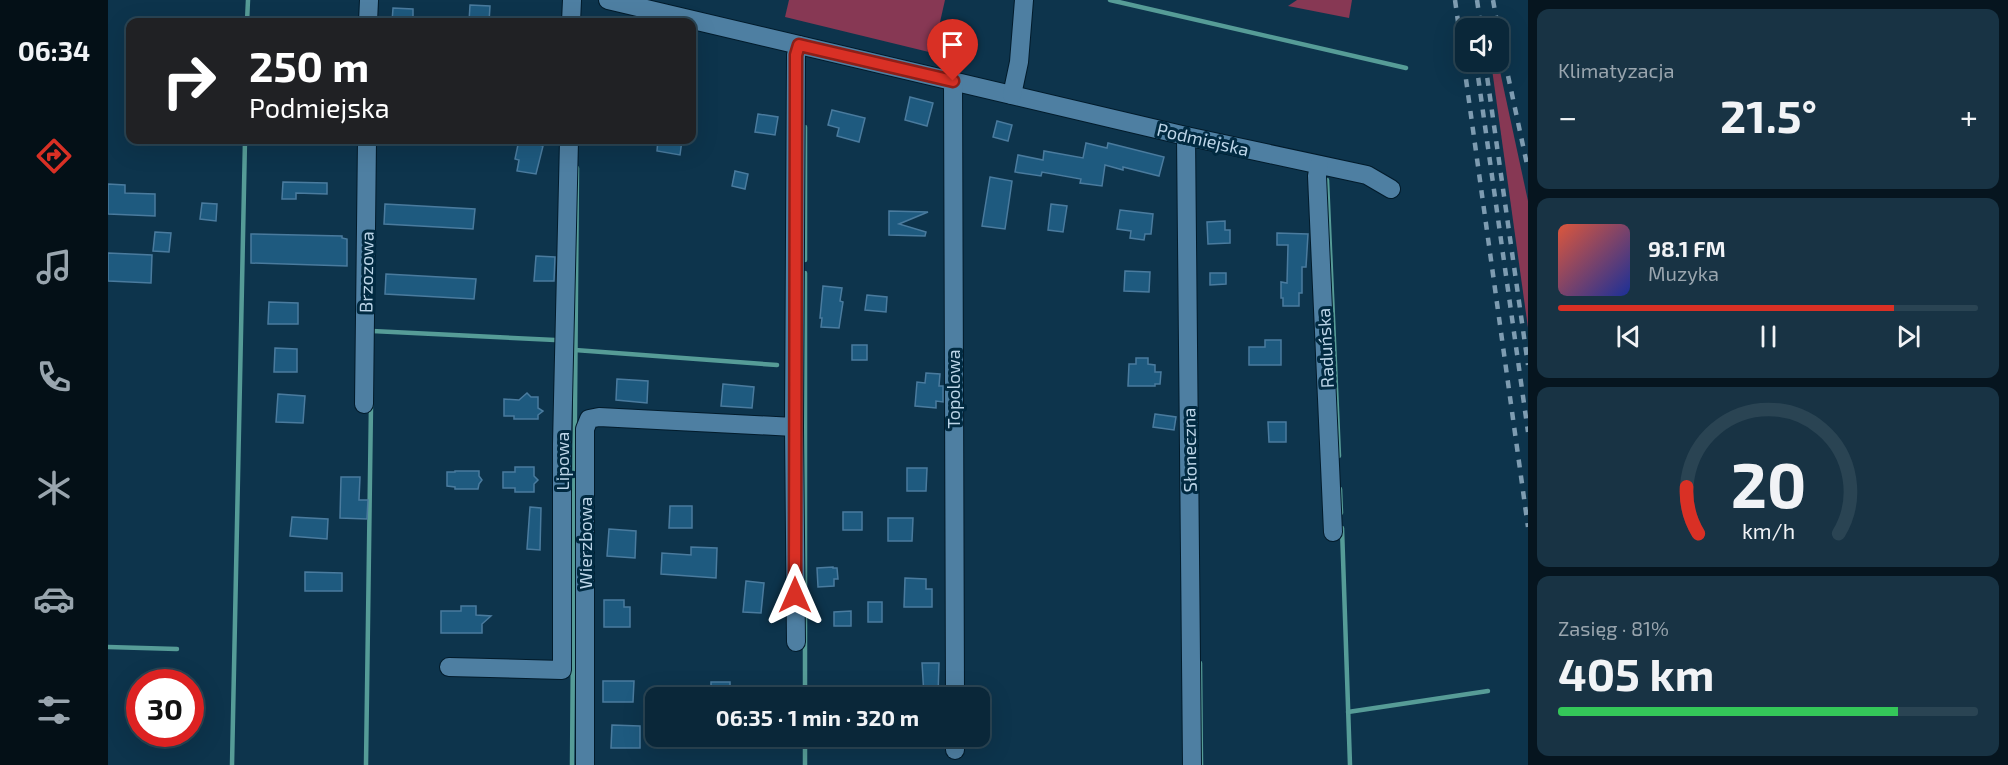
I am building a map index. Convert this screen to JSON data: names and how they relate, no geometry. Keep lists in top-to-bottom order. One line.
{"streets":{"street":["Podmiejska","Brzozowa","Raduńska","Topolowa","Słoneczna","Lipowa","Wierzbowa"]},"crossings":[["Podmiejska","Raduńska"],["Podmiejska","Topolowa"],["Podmiejska","Słoneczna"]],"page":{"tabs":"06:34","tile":["Klimatyzacja",["Zasięg · 81%","405 km"]],"turn":["250 m","Podmiejska"],"heat":["−","21.5°","+"],"song":["98.1 FM","Muzyka"],"limit":"30","trip":"06:35 · 1 min · 320 m","gauge":["20","km/h"]}}
